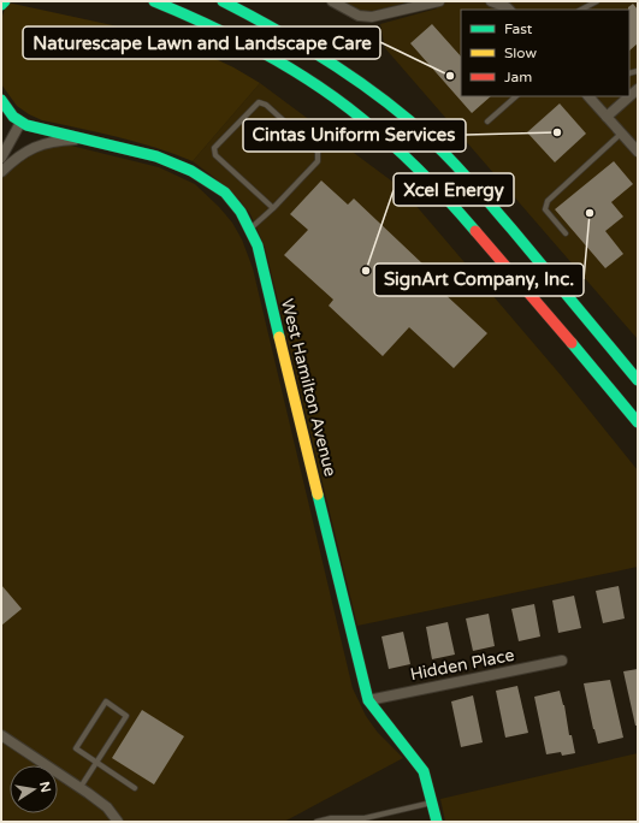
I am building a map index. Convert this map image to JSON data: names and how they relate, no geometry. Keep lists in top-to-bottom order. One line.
{"streets":{"main road":["West Hamilton Avenue"],"street":["Hidden Place"]},"crossings":[["West Hamilton Avenue","Hidden Place"]],"places":["Naturescape Lawn and Landscape Care","Cintas Uniform Services","SignArt Company, Inc.","Xcel Energy"],"legend":["Fast","Slow","Jam"],"north":"right"}
